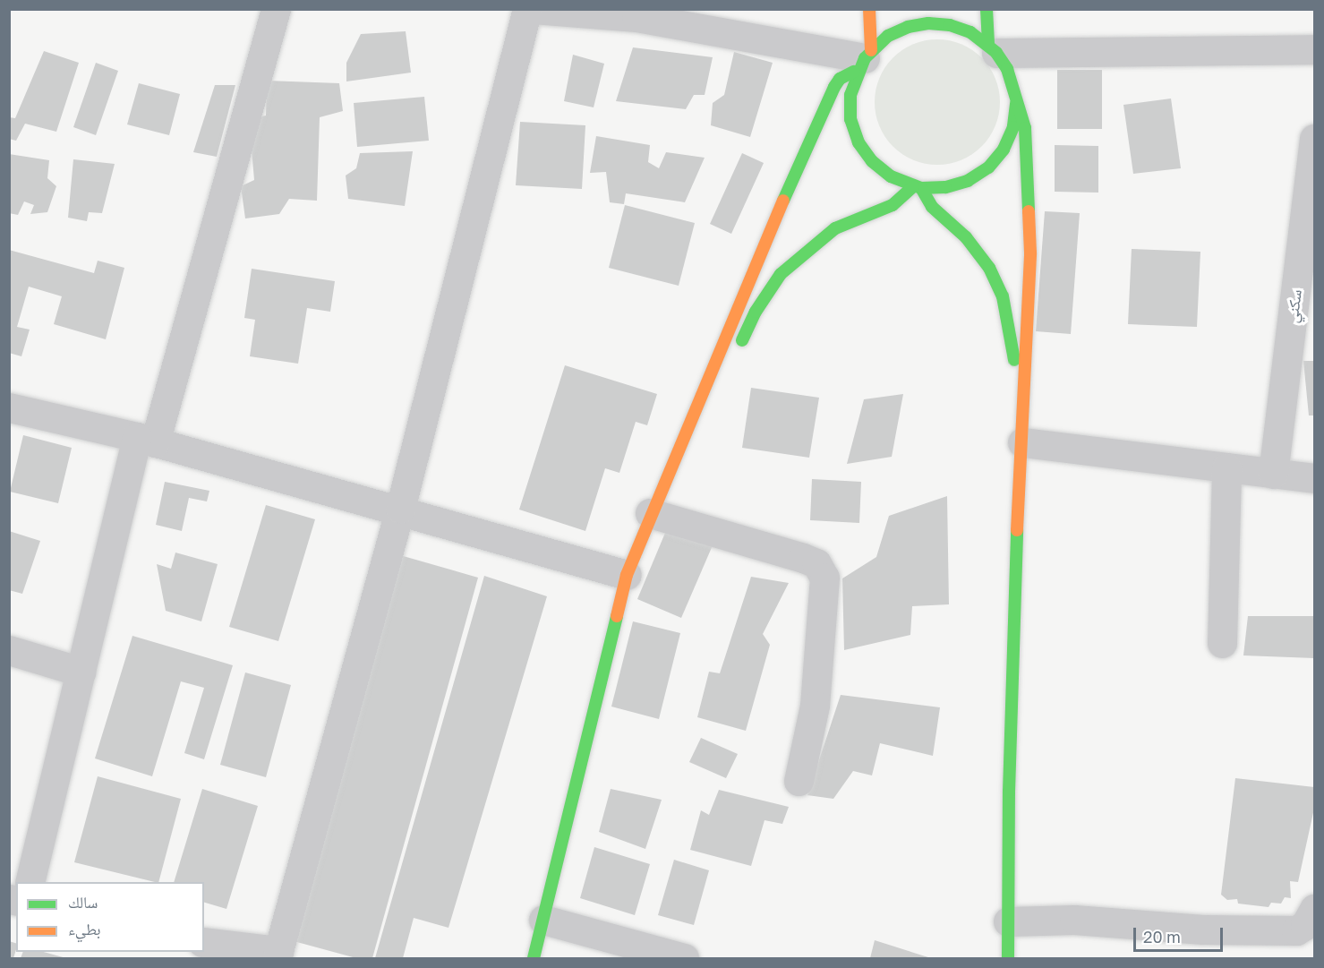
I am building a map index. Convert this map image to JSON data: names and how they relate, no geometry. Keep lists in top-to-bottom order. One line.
{"streets":{"street":["سكني"]},"legend":["سالك","بطيء"],"scale_bar":"20 m"}
